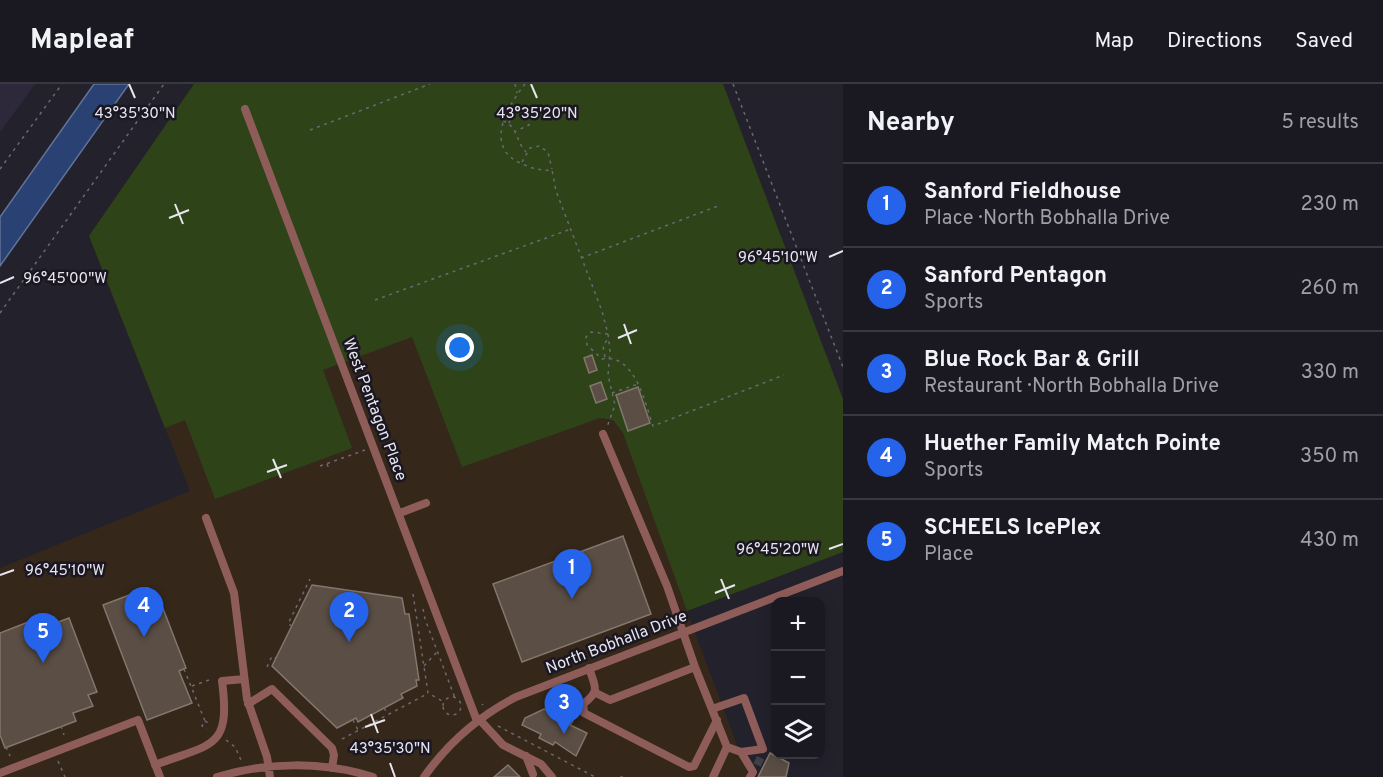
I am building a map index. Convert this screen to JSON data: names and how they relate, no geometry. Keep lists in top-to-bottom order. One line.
{"streets":{"street":["West Pentagon Place","North Bobhalla Drive"]},"crossings":[["West Pentagon Place","North Bobhalla Drive"]],"page":{"header":"Mapleaf","nav":["Map","Directions","Saved"],"heading":["Nearby","5 results"],"list":[{"mark":"1","name":"Sanford Fieldhouse","note":"Place · North Bobhalla Drive","value":"230 m"},{"mark":"2","name":"Sanford Pentagon","note":"Sports","value":"260 m"},{"mark":"3","name":"Blue Rock Bar & Grill","note":"Restaurant · North Bobhalla Drive","value":"330 m"},{"mark":"4","name":"Huether Family Match Pointe","note":"Sports","value":"350 m"},{"mark":"5","name":"SCHEELS IcePlex","note":"Place","value":"430 m"}],"pins":["1","4","2","5","3"],"map_buttons":["+","−"]},"coordinates":["43°35'30\"N","43°35'20\"N","96°45'10\"W","96°45'00\"W","96°45'20\"W"]}
